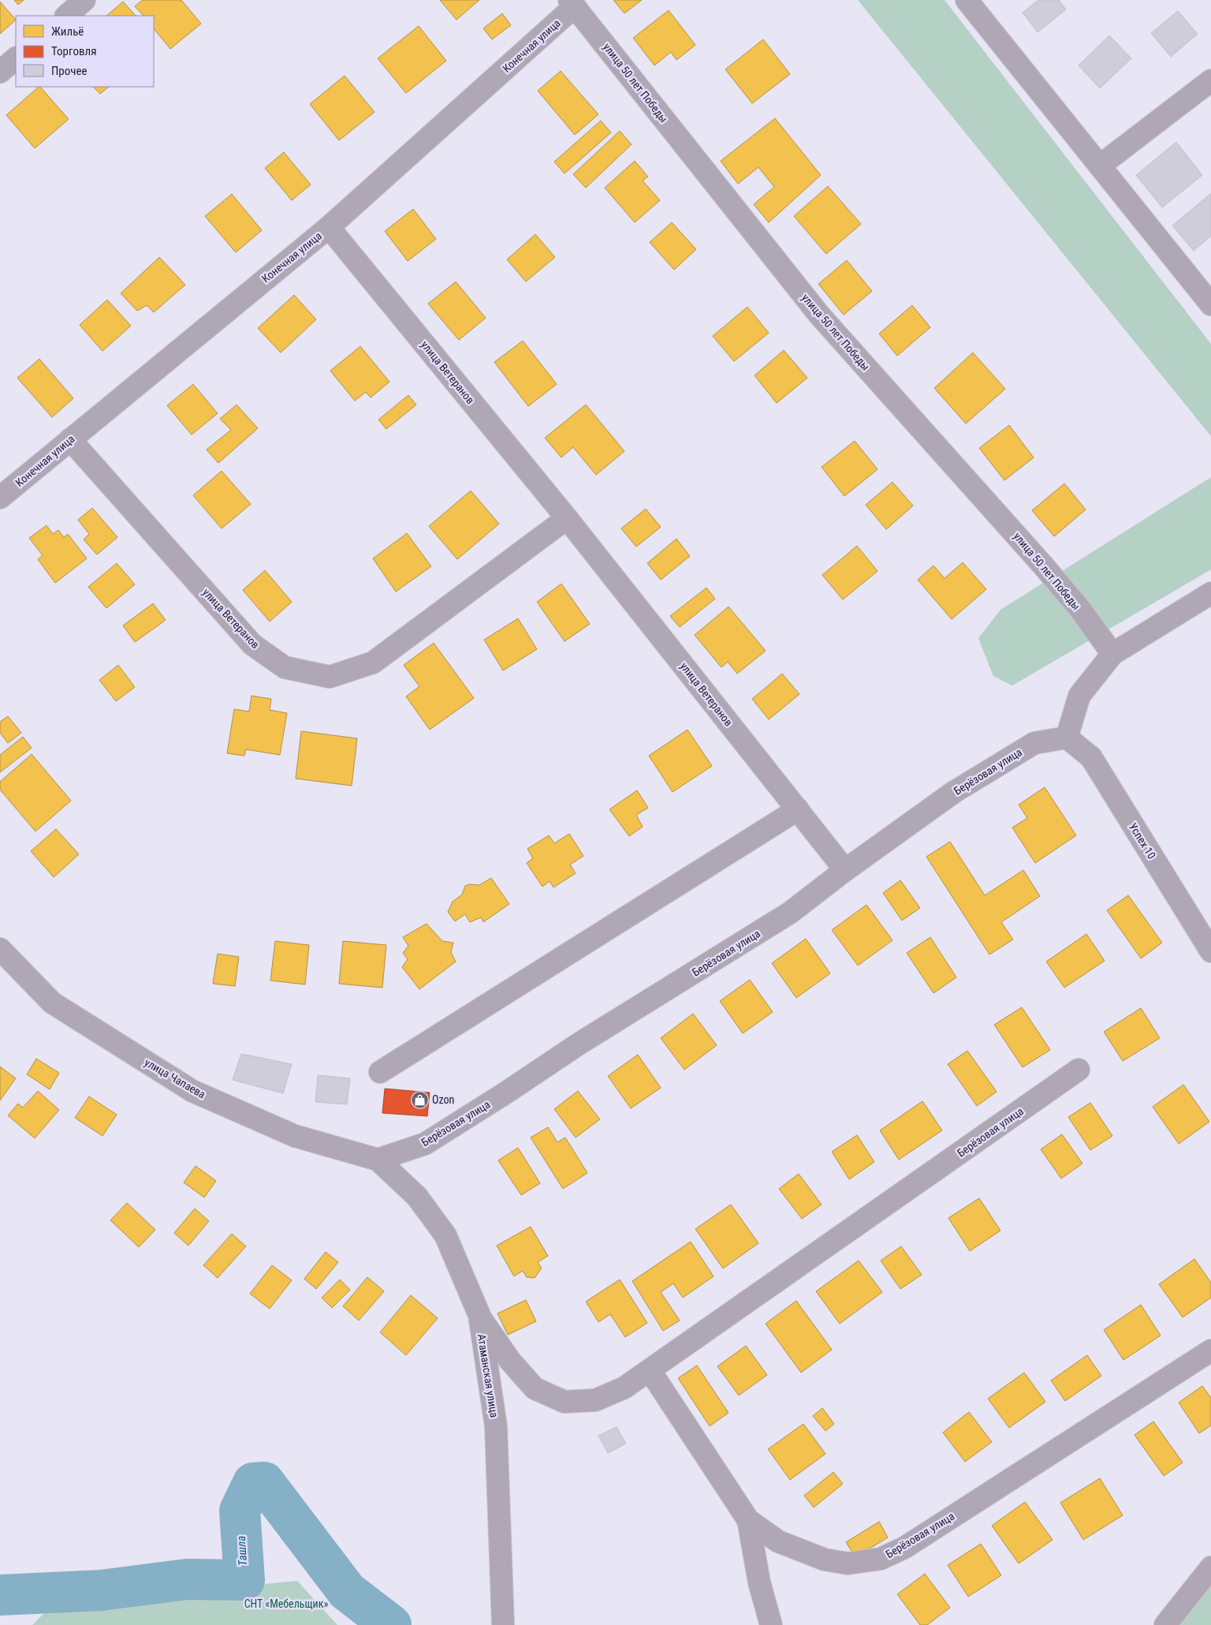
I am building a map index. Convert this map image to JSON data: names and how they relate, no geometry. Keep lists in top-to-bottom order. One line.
{"streets":{"street":["Конечная улица","улица 50 лет Победы","улица Ветеранов","Берёзовая улица","Успех 10","улица Чапаева","Атаманская улица"]},"crossings":[["Конечная улица","улица 50 лет Победы"],["Конечная улица","улица Ветеранов"],["улица Ветеранов","Берёзовая улица"],["Берёзовая улица","Успех 10"],["Берёзовая улица","улица Чапаева"],["Берёзовая улица","Атаманская улица"],["улица Чапаева","Атаманская улица"]],"water":["Ташла"],"parks":["СНТ «Мебельщик»"],"places":{"shop":["Ozon"]},"legend":["Жильё","Торговля","Прочее"]}
